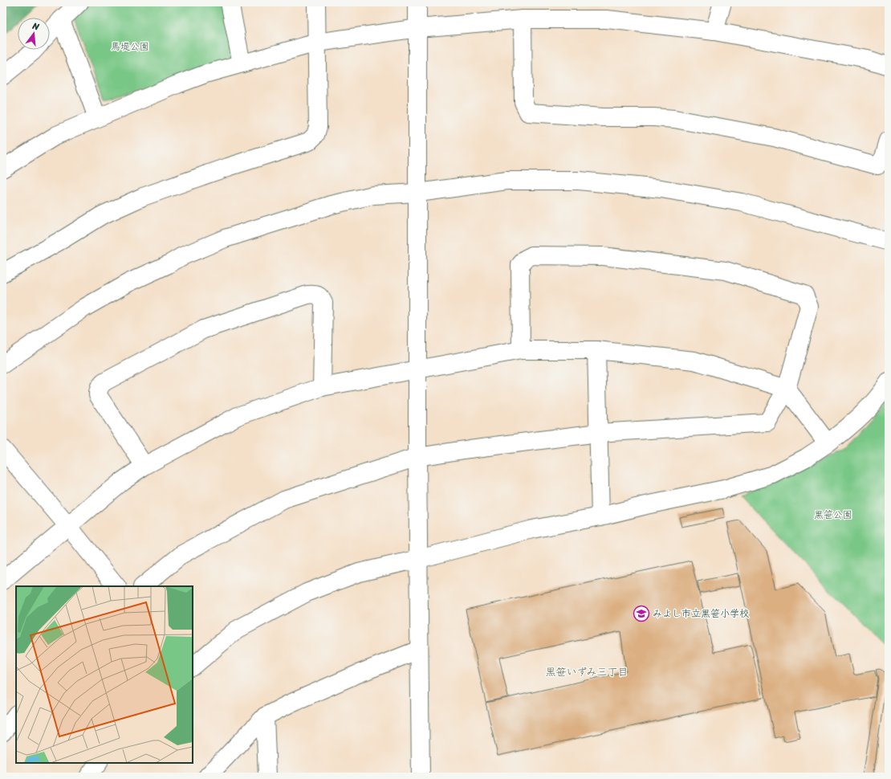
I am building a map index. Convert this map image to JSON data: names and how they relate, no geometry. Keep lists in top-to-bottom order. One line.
{"districts":["黒笹いずみ三丁目"],"parks":["馬堤公園","黒笹公園"],"places":{"school or university":["みよし市立黒笹小学校"]},"north":"top"}
